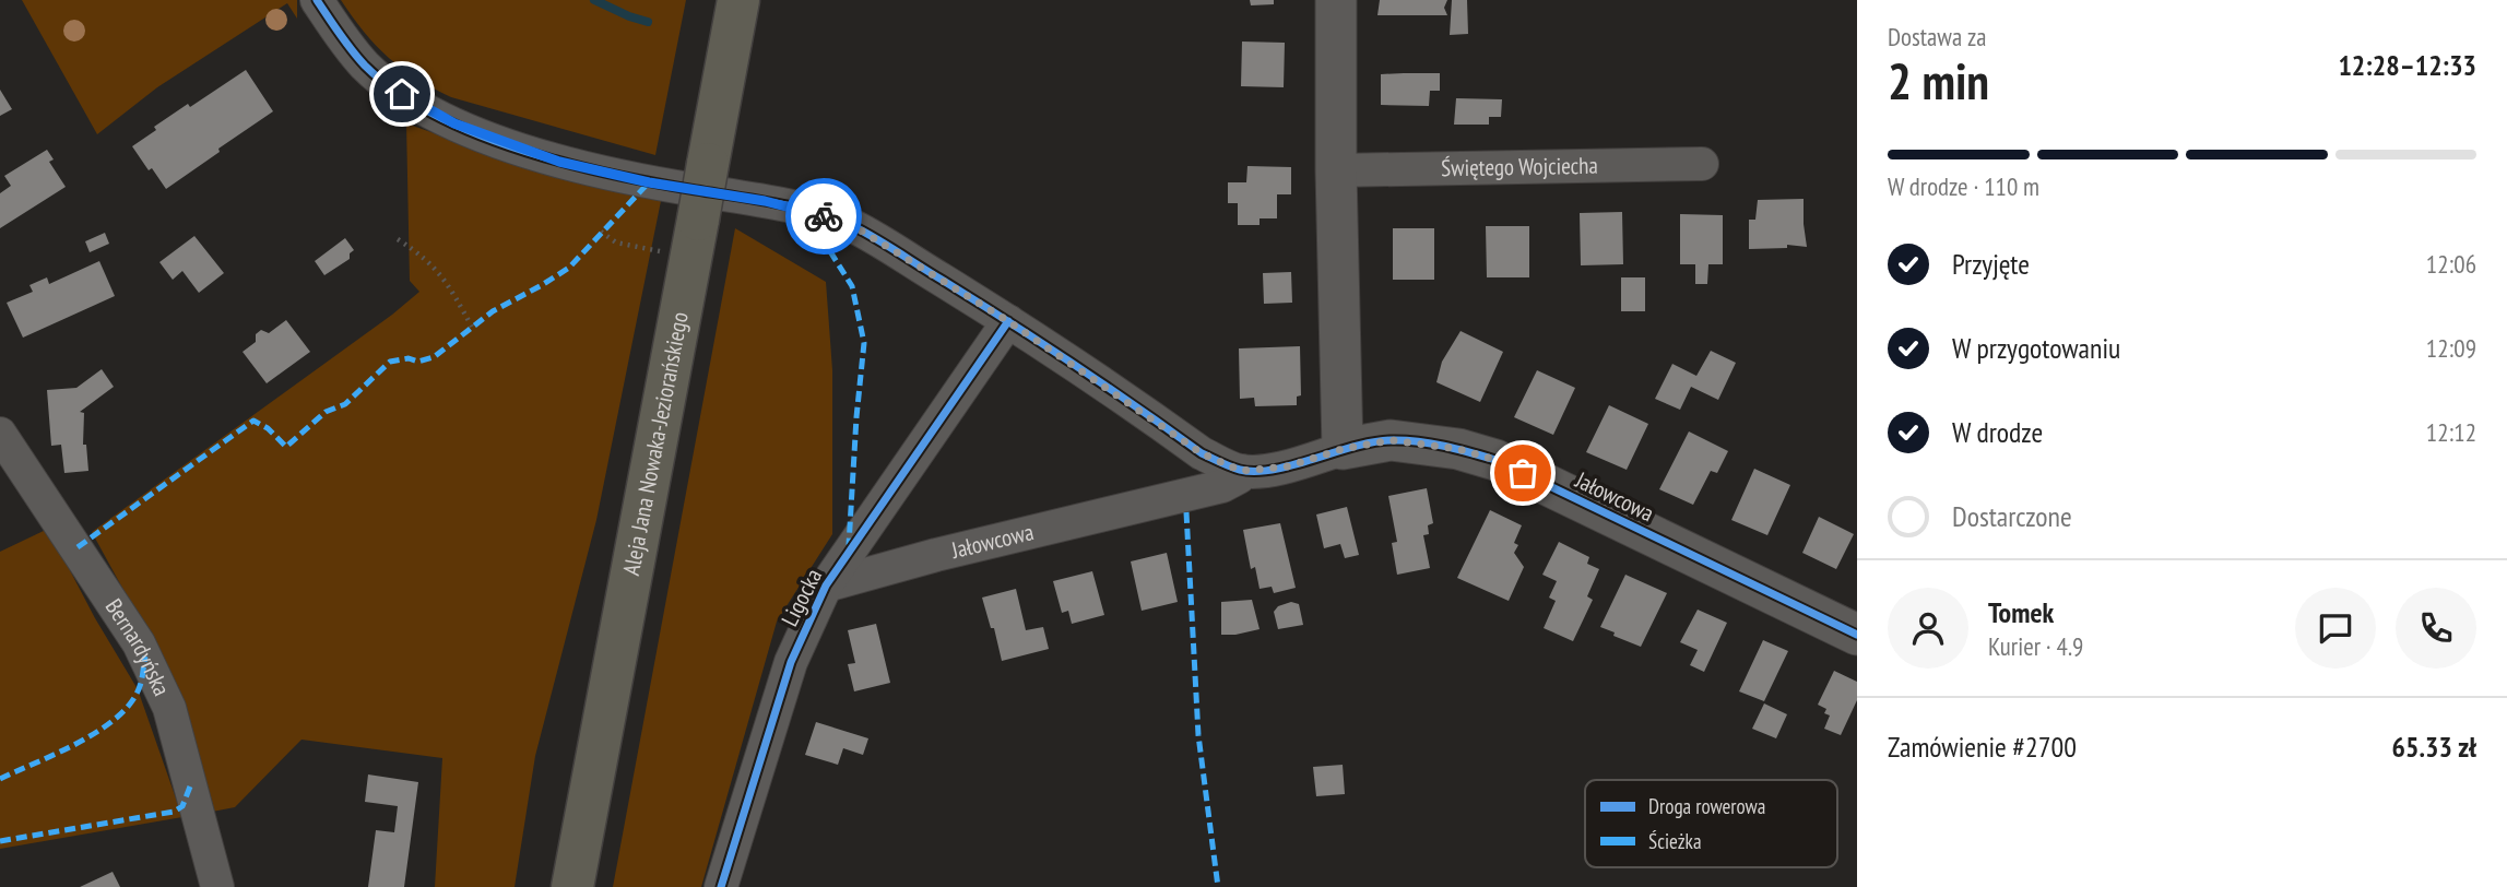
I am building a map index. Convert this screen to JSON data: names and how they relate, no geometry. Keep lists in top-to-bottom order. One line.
{"streets":{"main road":["Aleja Jana Nowaka-Jeziorańskiego"],"street":["Świętego Wojciecha","Jałowcowa","Ligocka","Bernardyńska"]},"crossings":[["Jałowcowa","Ligocka"]],"legend":["Droga rowerowa","Ścieżka"],"page":{"heading":["2 min","Dostawa za","12:28–12:33"],"panel":["Tomek","Kurier · 4.9","Zamówienie #2700","65.33 zł"],"bar":"W drodze · 110 m","list":[["Przyjęte","12:06"],["W przygotowaniu","12:09"],["W drodze","12:12"],"Dostarczone"]}}
